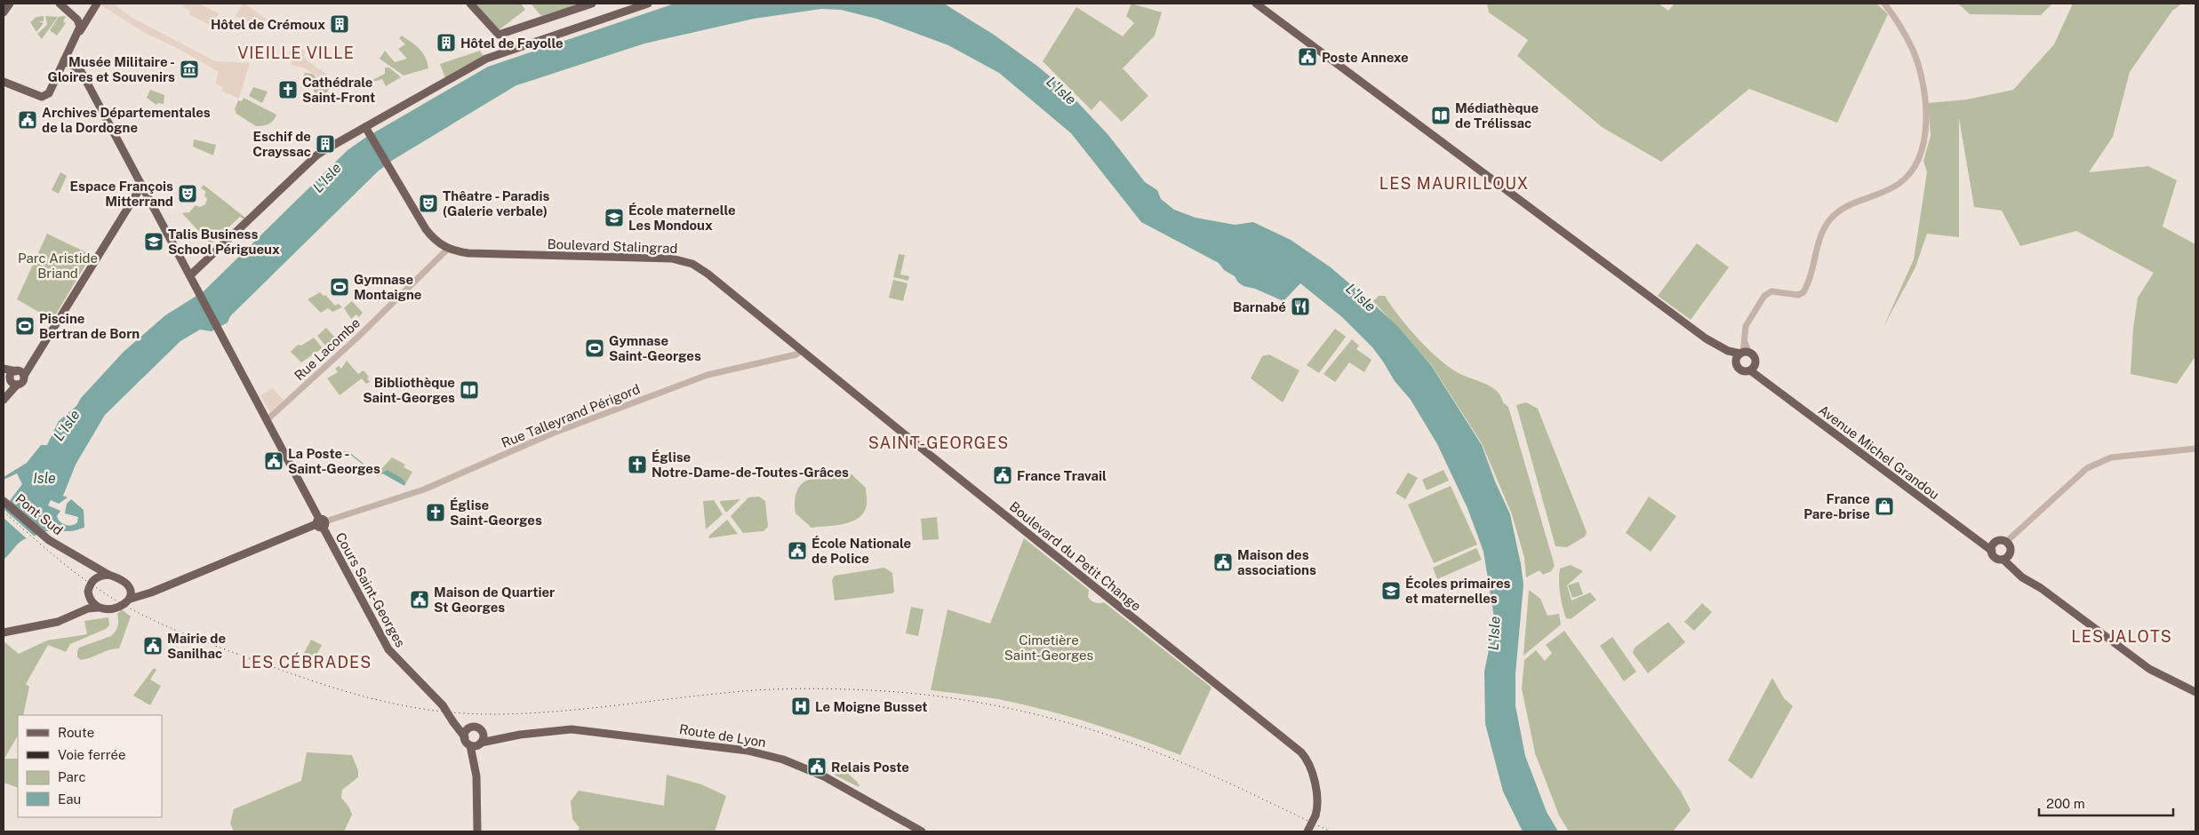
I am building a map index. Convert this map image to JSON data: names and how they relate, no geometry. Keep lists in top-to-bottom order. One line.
{"streets":{"main road":["Boulevard Stalingrad","Avenue Michel Grandou","Pont Sud","Boulevard du Petit Change","Cours Saint-Georges","Route de Lyon"],"street":["Rue Lacombe","Rue Talleyrand Périgord"]},"crossings":[["Boulevard Stalingrad","Rue Lacombe"],["Boulevard Stalingrad","Boulevard du Petit Change"],["Rue Lacombe","Cours Saint-Georges"],["Rue Talleyrand Périgord","Boulevard du Petit Change"],["Rue Talleyrand Périgord","Cours Saint-Georges"],["Cours Saint-Georges","Route de Lyon"]],"districts":["VIEILLE VILLE","LES MAURILLOUX","SAINT-GEORGES","LES JALOTS","LES CÉBRADES"],"water":["L'Isle","Isle"],"parks":["Parc Aristide Briand","Cimetière Saint-Georges"],"places":{"building":["Hôtel de Crémoux","Hôtel de Fayolle","Eschif de Crayssac"],"public building":["Poste Annexe","Archives Départementales de la Dordogne","La Poste - Saint-Georges","France Travail","École Nationale de Police","Maison des associations","Maison de Quartier St Georges","Mairie de Sanilhac","Relais Poste"],"museum":["Musée Militaire - Gloires et Souvenirs"],"church":["Cathédrale Saint-Front","Église Notre-Dame-de-Toutes-Grâces","Église Saint-Georges"],"library":["Médiathèque de Trélissac","Bibliothèque Saint-Georges"],"theatre":["Espace François Mitterrand","Thêatre - Paradis (Galerie verbale)"],"school or university":["École maternelle Les Mondoux","Talis Business School Périgueux","Écoles primaires et maternelles"],"sports":["Gymnase Montaigne","Piscine Bertran de Born","Gymnase Saint-Georges"],"restaurant":["Barnabé"],"shop":["France Pare-brise"],"hospital":["Le Moigne Busset"]},"legend":["Route","Voie ferrée","Parc","Eau"],"scale_bar":"200 m"}
